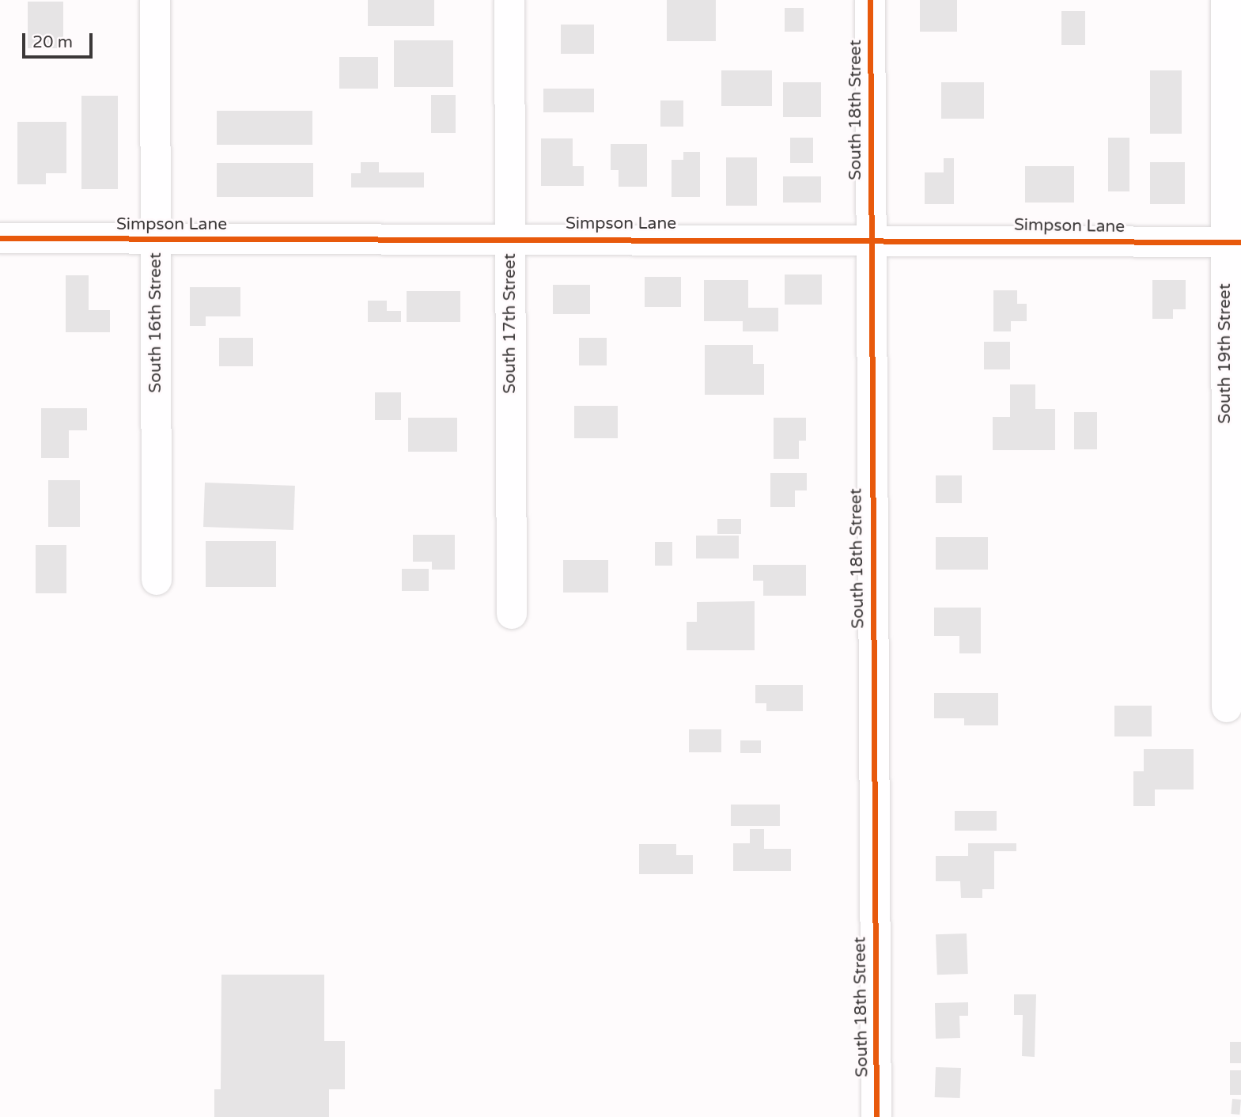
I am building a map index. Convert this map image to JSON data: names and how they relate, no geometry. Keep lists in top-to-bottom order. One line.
{"streets":{"street":["South 18th Street","Simpson Lane","South 16th Street","South 17th Street","South 19th Street"]},"crossings":[["South 18th Street","Simpson Lane"],["Simpson Lane","South 16th Street"],["Simpson Lane","South 17th Street"],["Simpson Lane","South 19th Street"]],"scale_bar":"20 m"}
